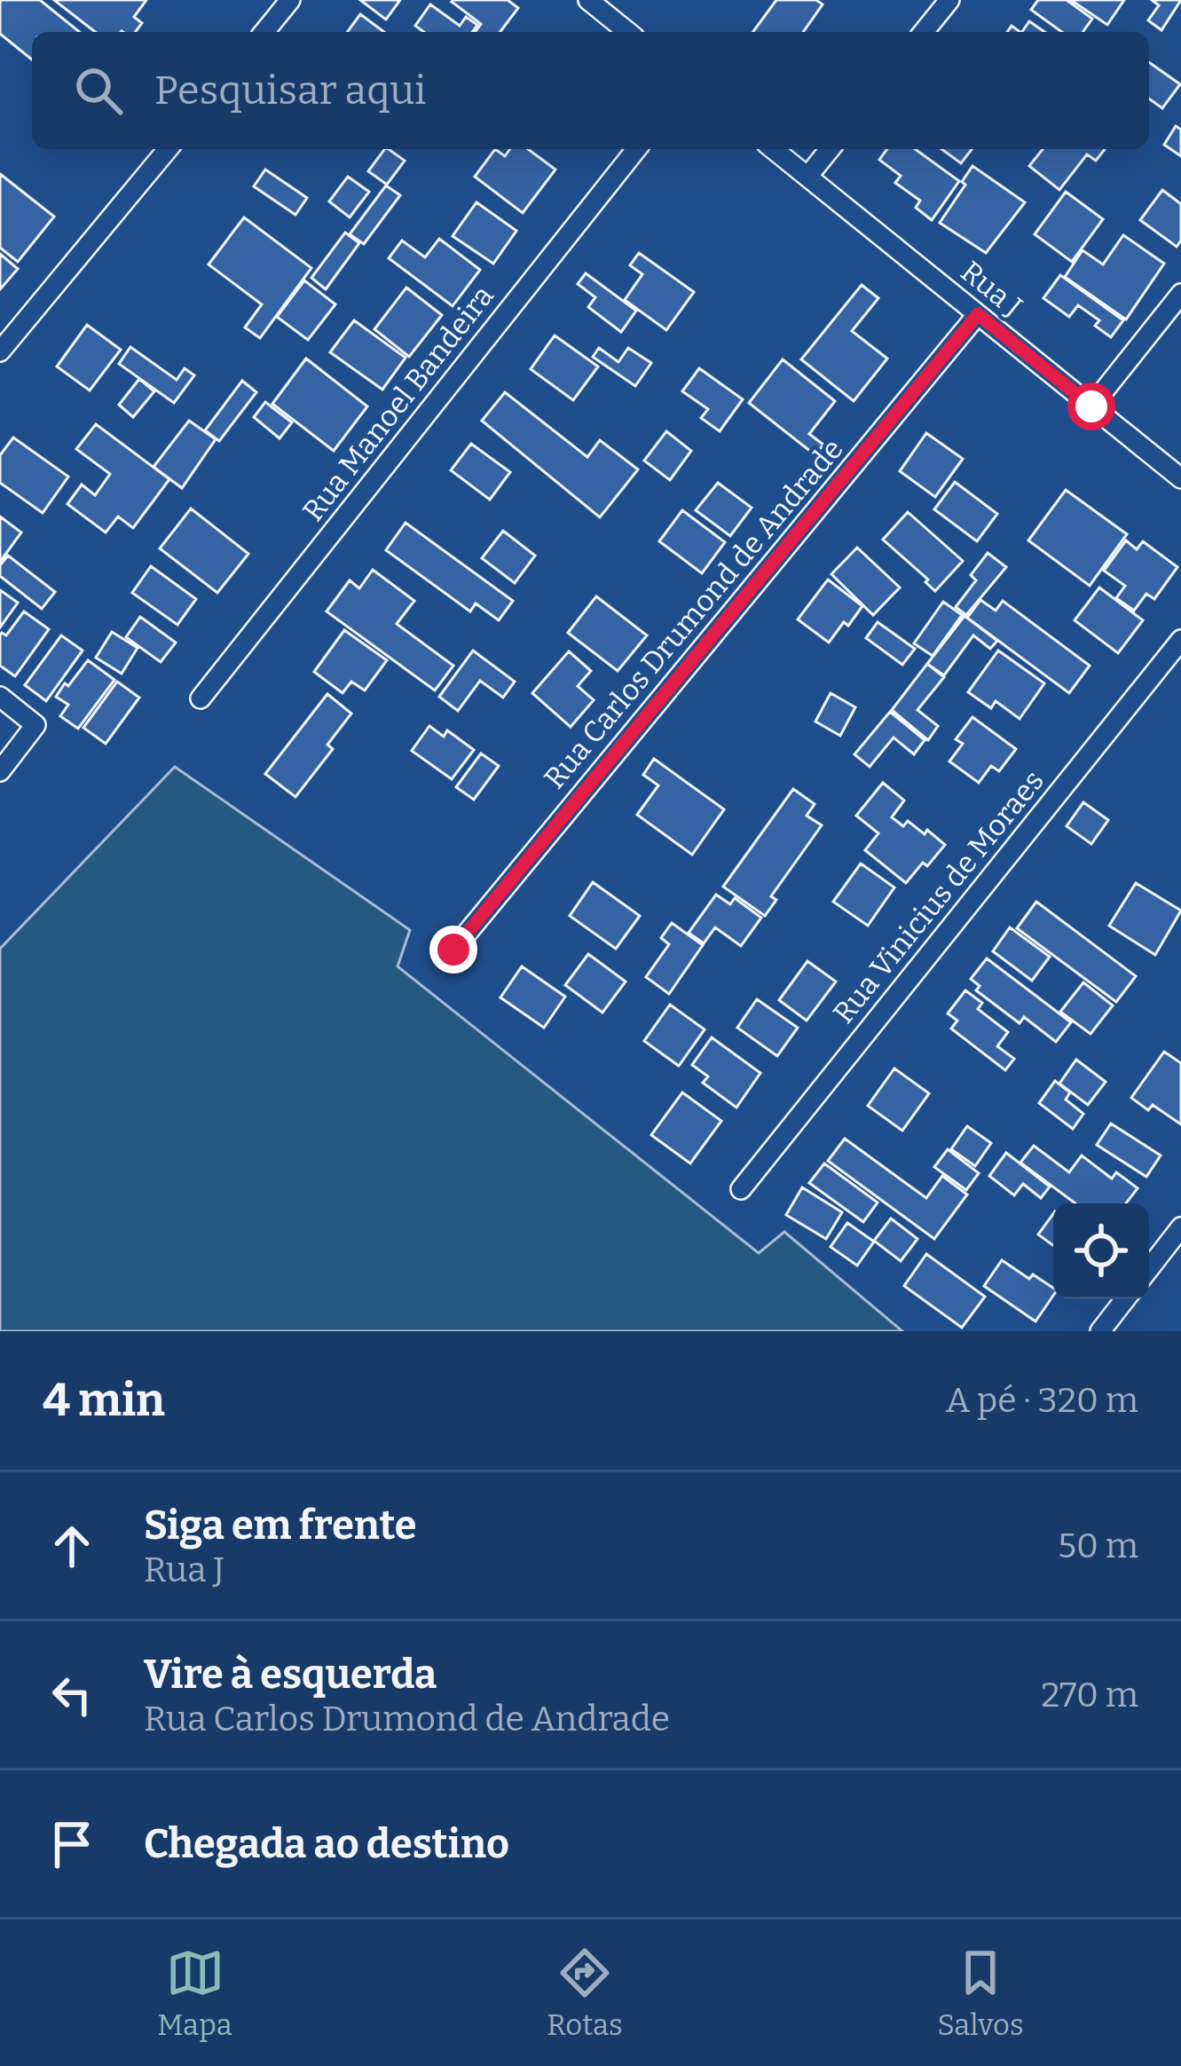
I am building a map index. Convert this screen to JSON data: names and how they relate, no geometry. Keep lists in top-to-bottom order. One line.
{"streets":{"street":["Rua J","Rua Manoel Bandeira","Rua Carlos Drumond de Andrade","Rua Vinicius de Moraes"]},"crossings":[["Rua J","Rua Carlos Drumond de Andrade"]],"page":{"search":"Pesquisar aqui","heading":["4 min","A pé · 320 m"],"list":[["Siga em frente","Rua J","50 m"],["Vire à esquerda","Rua Carlos Drumond de Andrade","270 m"],"Chegada ao destino"],"nav":["Mapa","Rotas","Salvos"]}}
